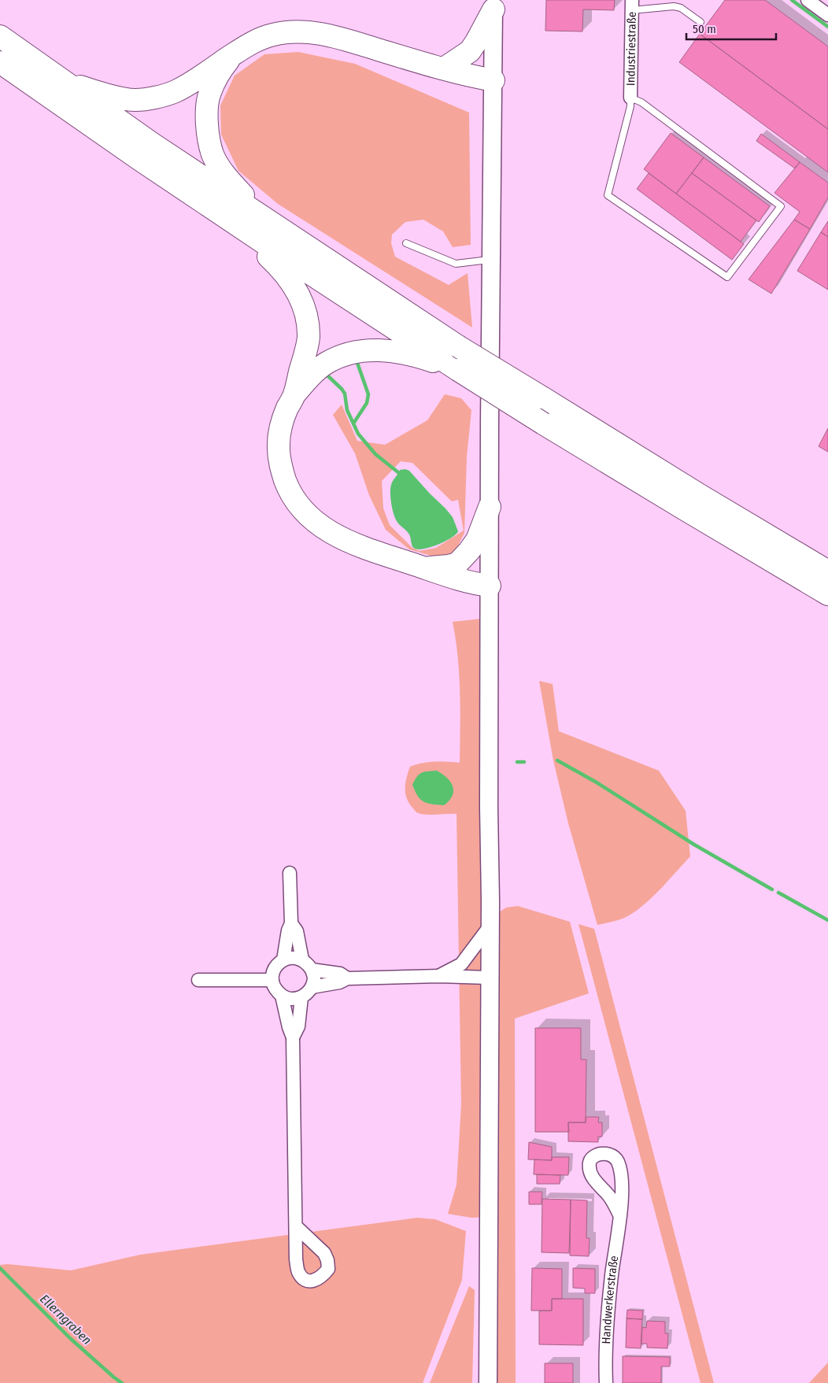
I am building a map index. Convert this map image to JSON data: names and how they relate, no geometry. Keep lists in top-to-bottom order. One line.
{"streets":{"street":["Industriestraße","Handwerkerstraße"]},"water":["Ellerngraben"],"scale_bar":"50 m"}
